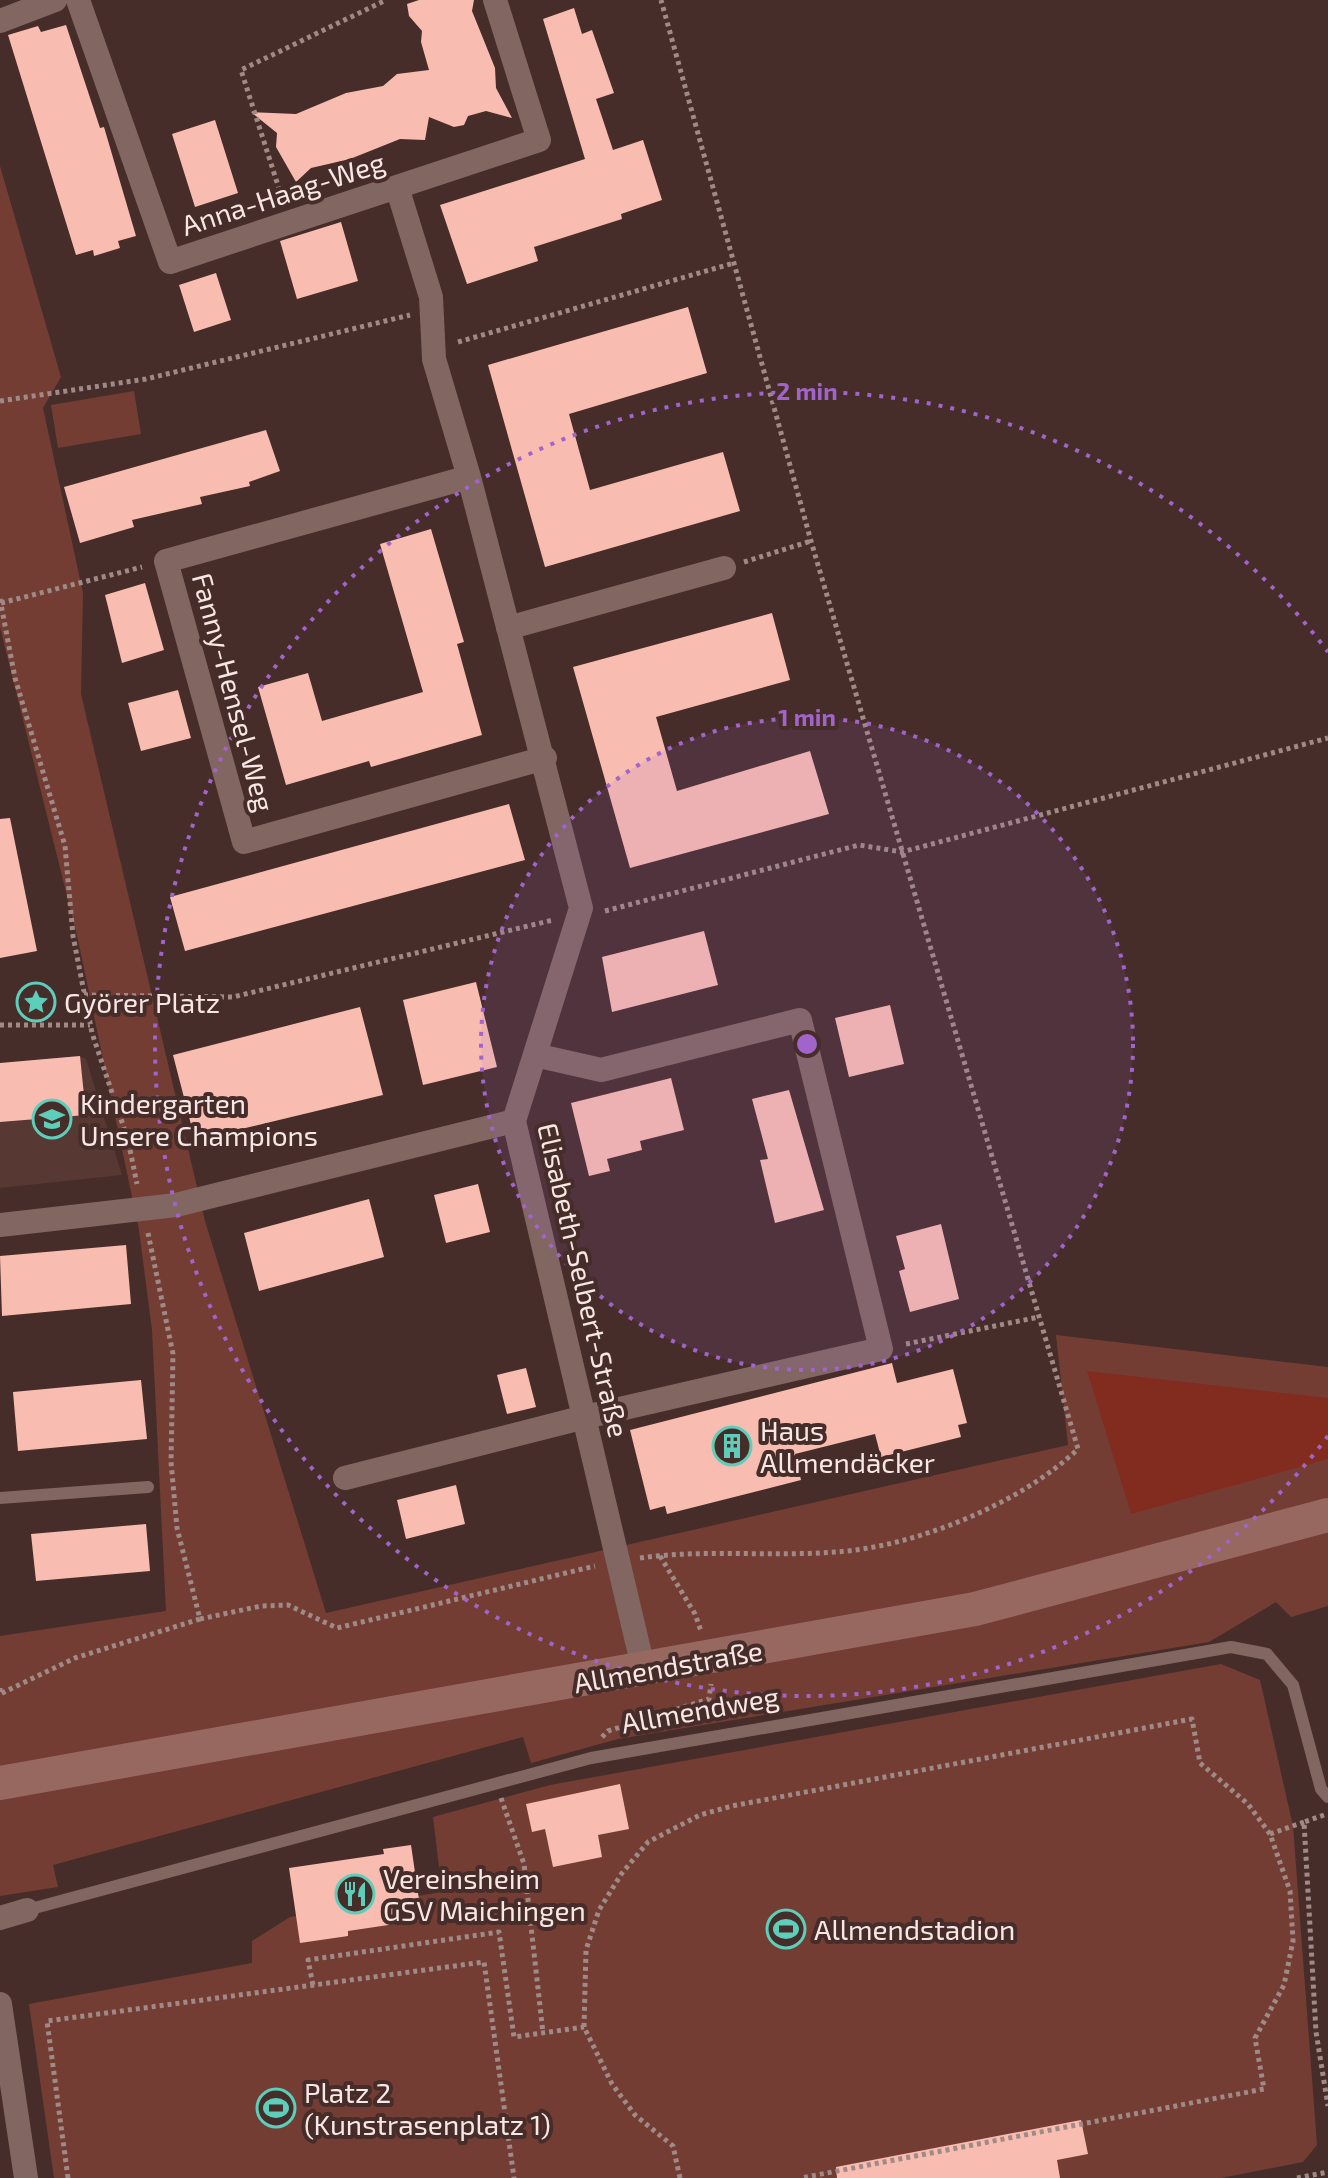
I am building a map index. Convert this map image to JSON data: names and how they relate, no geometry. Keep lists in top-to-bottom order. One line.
{"streets":{"main road":["Allmendstraße"],"street":["Anna-Haag-Weg","Fanny-Hensel-Weg","Elisabeth-Selbert-Straße","Allmendweg"]},"crossings":[["Anna-Haag-Weg","Elisabeth-Selbert-Straße"],["Fanny-Hensel-Weg","Elisabeth-Selbert-Straße"],["Elisabeth-Selbert-Straße","Allmendstraße"]],"places":{"place":["Györer Platz"],"school or university":["Kindergarten Unsere Champions"],"building":["Haus Allmendäcker"],"restaurant":["Vereinsheim GSV Maichingen"],"sports":["Allmendstadion","Platz 2 (Kunstrasenplatz 1)"]},"rings":["2 min","1 min"]}
